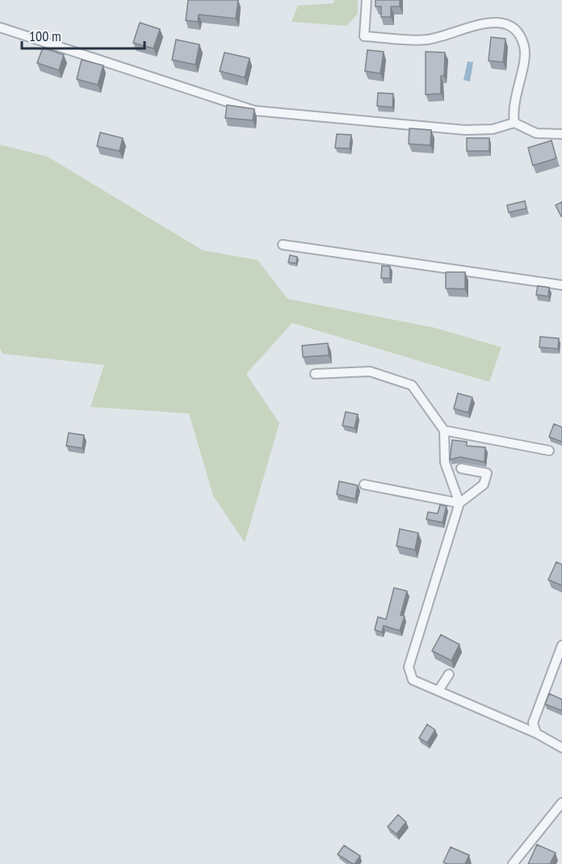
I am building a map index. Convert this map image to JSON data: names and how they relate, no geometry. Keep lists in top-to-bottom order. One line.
{"scale_bar":"100 m"}
